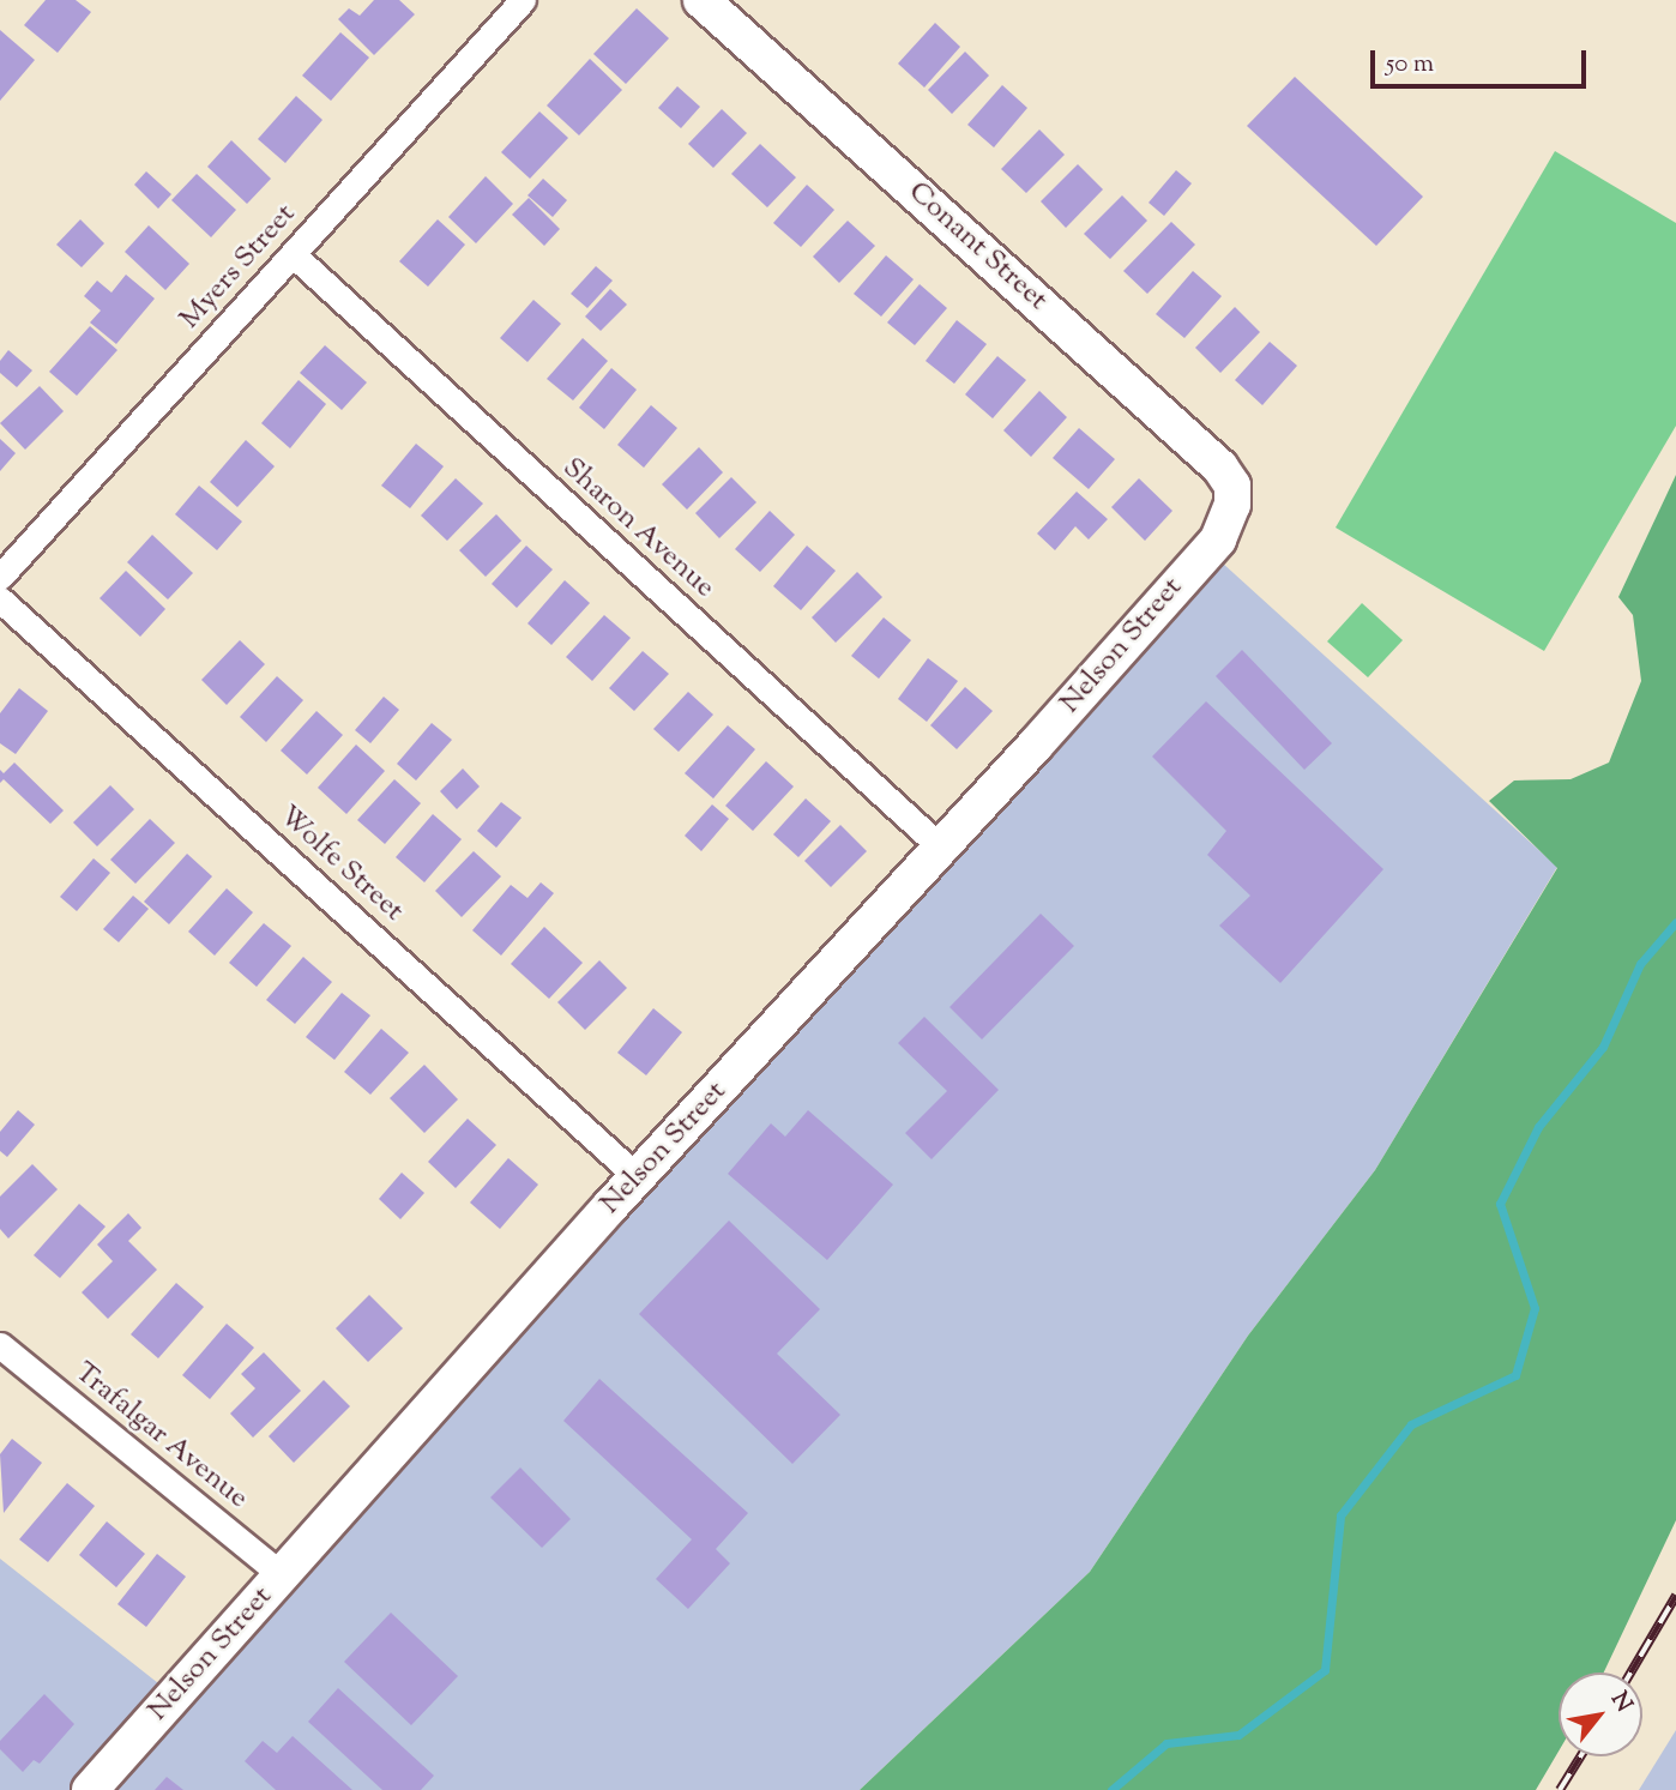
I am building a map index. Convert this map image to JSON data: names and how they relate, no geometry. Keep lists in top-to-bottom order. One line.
{"streets":{"street":["Conant Street","Myers Street","Sharon Avenue","Nelson Street","Wolfe Street","Trafalgar Avenue"]},"crossings":[["Conant Street","Nelson Street"],["Myers Street","Sharon Avenue"],["Sharon Avenue","Nelson Street"],["Nelson Street","Wolfe Street"],["Nelson Street","Trafalgar Avenue"]],"scale_bar":"50 m","north":"top right"}
